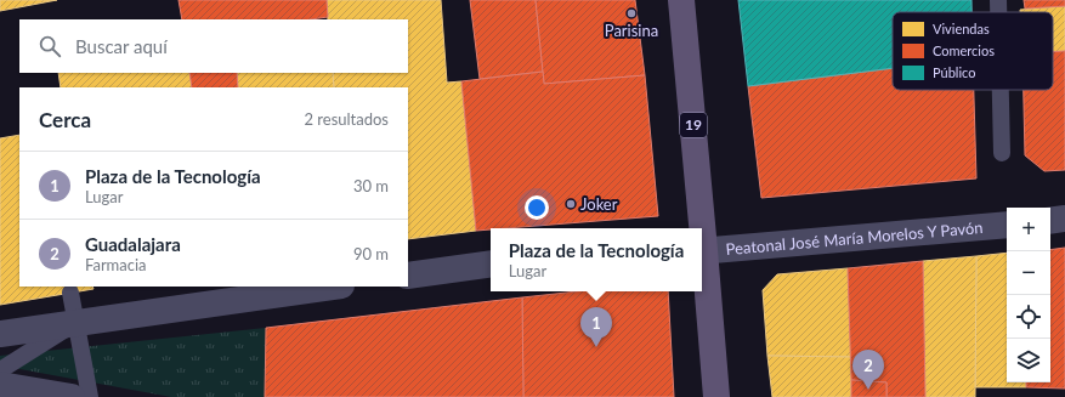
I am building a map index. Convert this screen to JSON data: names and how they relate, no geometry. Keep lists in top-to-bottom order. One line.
{"streets":{"main road":["19"],"street":["Peatonal José María Morelos Y Pavón"]},"crossings":[["19","Peatonal José María Morelos Y Pavón"]],"places":["Parisina","Joker"],"legend":["Viviendas","Comercios","Público"],"page":{"search":"Buscar aquí","heading":["Cerca","2 resultados"],"list":[{"mark":"1","name":"Plaza de la Tecnología","note":"Lugar","value":"30 m"},{"mark":"2","name":"Guadalajara","note":"Farmacia","value":"90 m"}],"map_buttons":["+","−"],"popup":["Plaza de la Tecnología","Lugar"],"pins":["1","2"]}}
